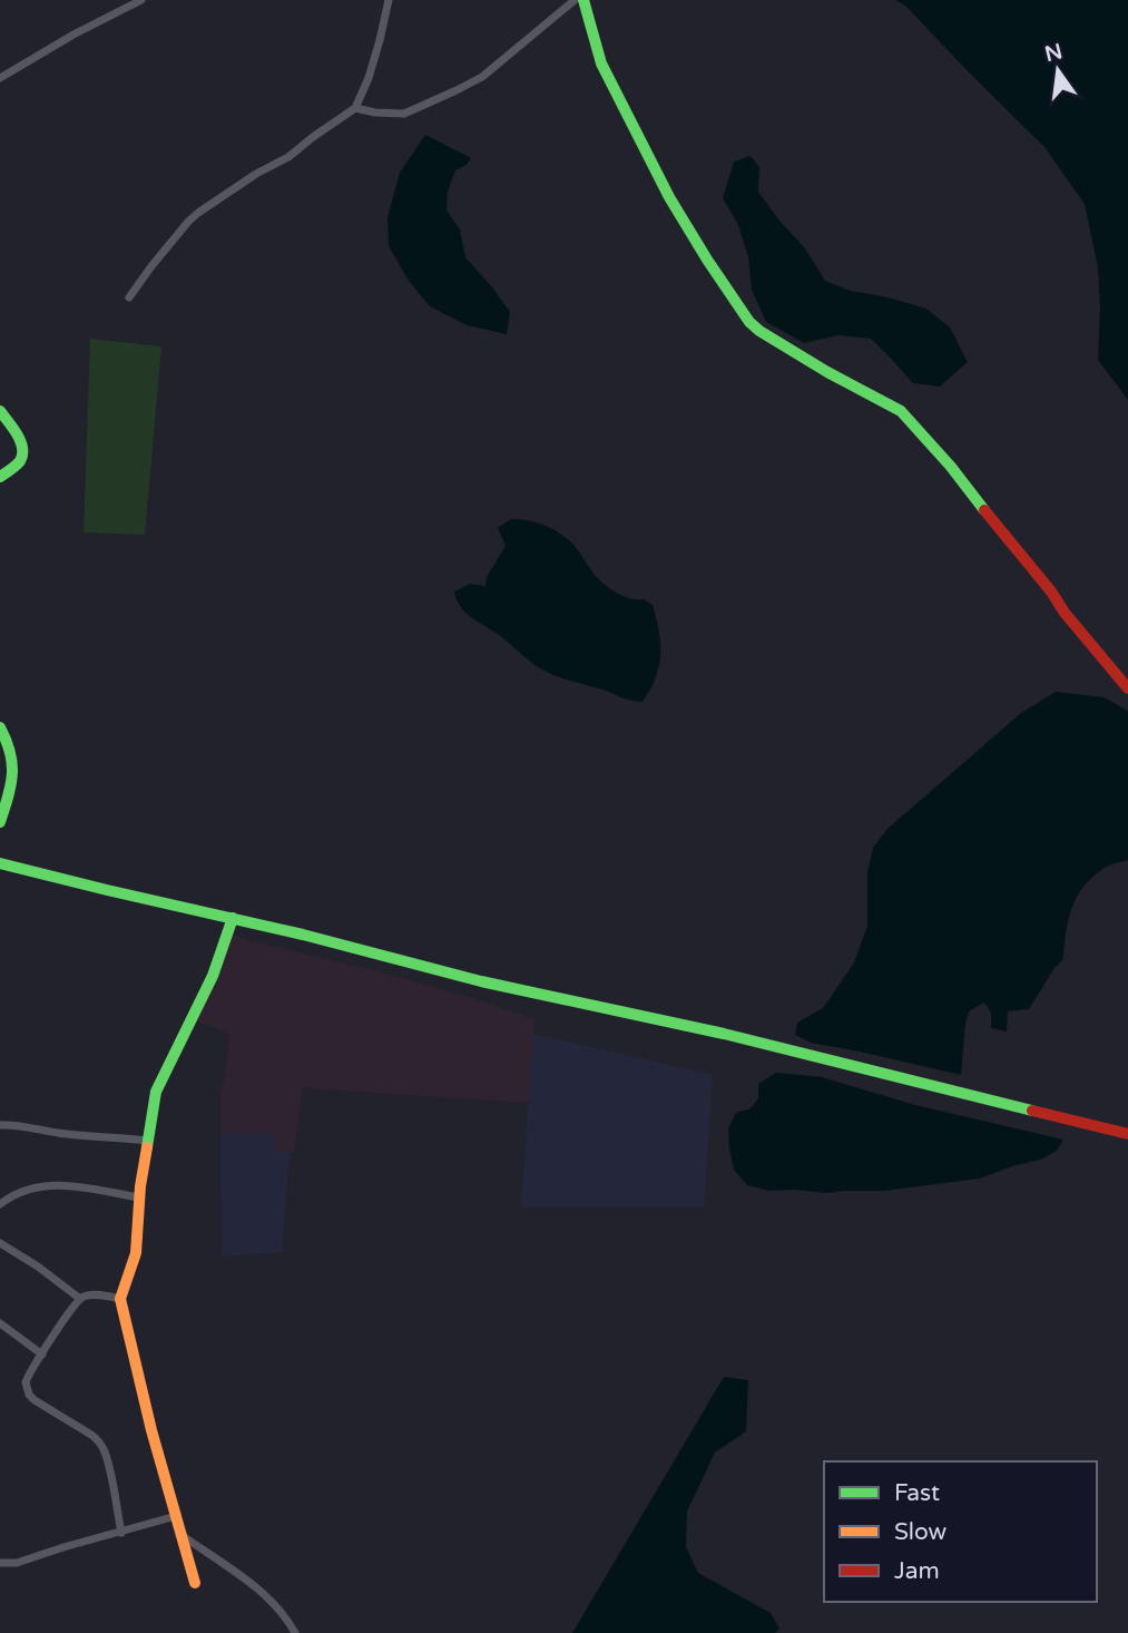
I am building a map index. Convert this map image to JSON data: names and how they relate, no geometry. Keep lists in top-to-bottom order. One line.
{"legend":["Fast","Slow","Jam"],"north":"top"}
